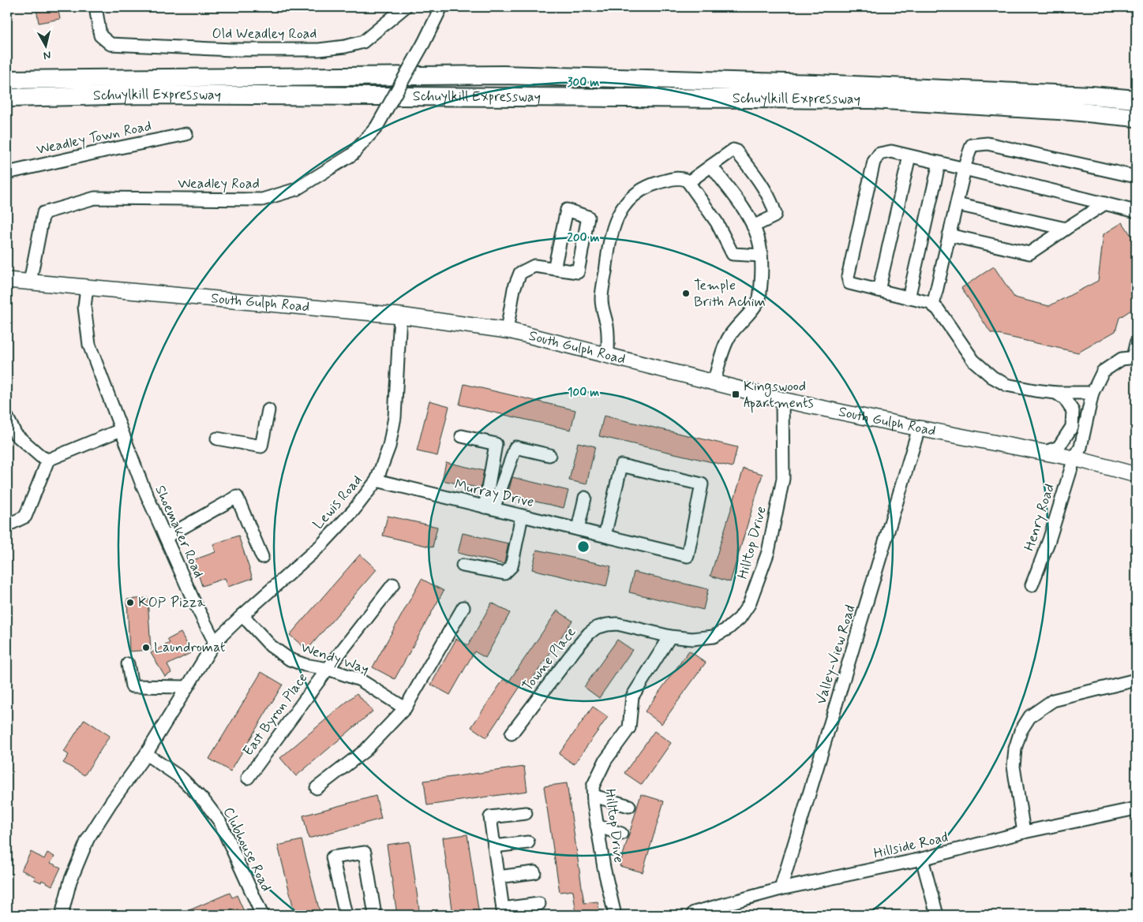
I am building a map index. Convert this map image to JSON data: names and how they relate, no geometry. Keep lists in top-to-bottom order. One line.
{"streets":{"highway":["Schuylkill Expressway"],"main road":["South Gulph Road"],"street":["Old Weadley Road","Weadley Town Road","Weadley Road","Murray Drive","Lewis Road","Henry Road","Shoemaker Road","Hilltop Drive","Valley-View Road","Wendy Way","Towne Place","East Byron Place","Hillside Road","Clubhouse Road"]},"crossings":[["Weadley Road","South Gulph Road"],["South Gulph Road","Lewis Road"],["South Gulph Road","Henry Road"],["South Gulph Road","Shoemaker Road"],["South Gulph Road","Hilltop Drive"],["South Gulph Road","Valley-View Road"],["Murray Drive","Lewis Road"],["Lewis Road","Shoemaker Road"],["Lewis Road","Wendy Way"],["Hilltop Drive","Towne Place"],["Valley-View Road","Hillside Road"],["Wendy Way","East Byron Place"]],"places":{"other":["Temple Brith Achim","KOP Pizza","Laundromat"],"transit":["Kingswood Apartments"]},"north":"bottom","rings":["300 m","200 m","100 m"]}
